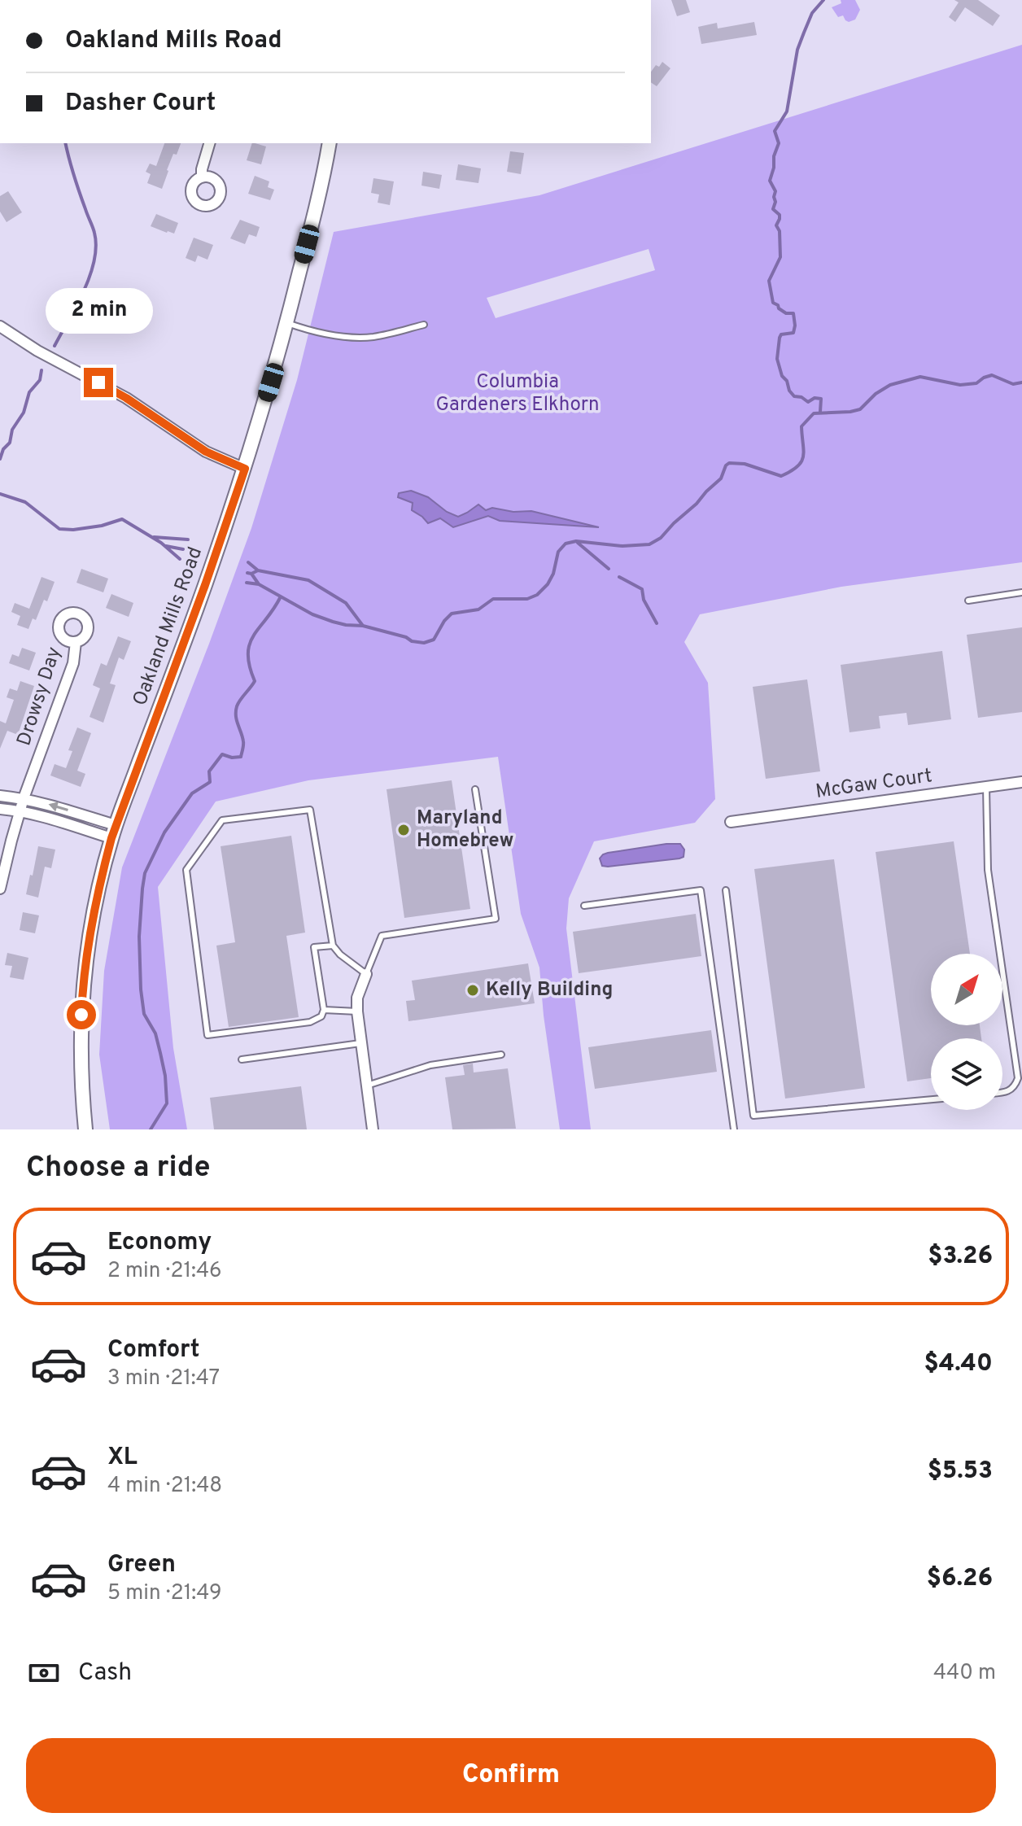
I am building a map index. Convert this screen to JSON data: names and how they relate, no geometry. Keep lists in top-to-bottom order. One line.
{"streets":{"street":["Oakland Mills Road","Drowsy Day","McGaw Court"]},"parks":["Columbia Gardeners Elkhorn"],"places":["Maryland Homebrew","Kelly Building"],"north":"top right","page":{"banner":["Oakland Mills Road","Dasher Court"],"bubble":"2 min","heading":"Choose a ride","list":[{"name":"Economy","note":"2 min · 21:46","value":"$3.26"},{"name":"Comfort","note":"3 min · 21:47","value":"$4.40"},{"name":"XL","note":"4 min · 21:48","value":"$5.53"},{"name":"Green","note":"5 min · 21:49","value":"$6.26"}],"pay":["Cash","440 m"],"buttons":"Confirm"}}
